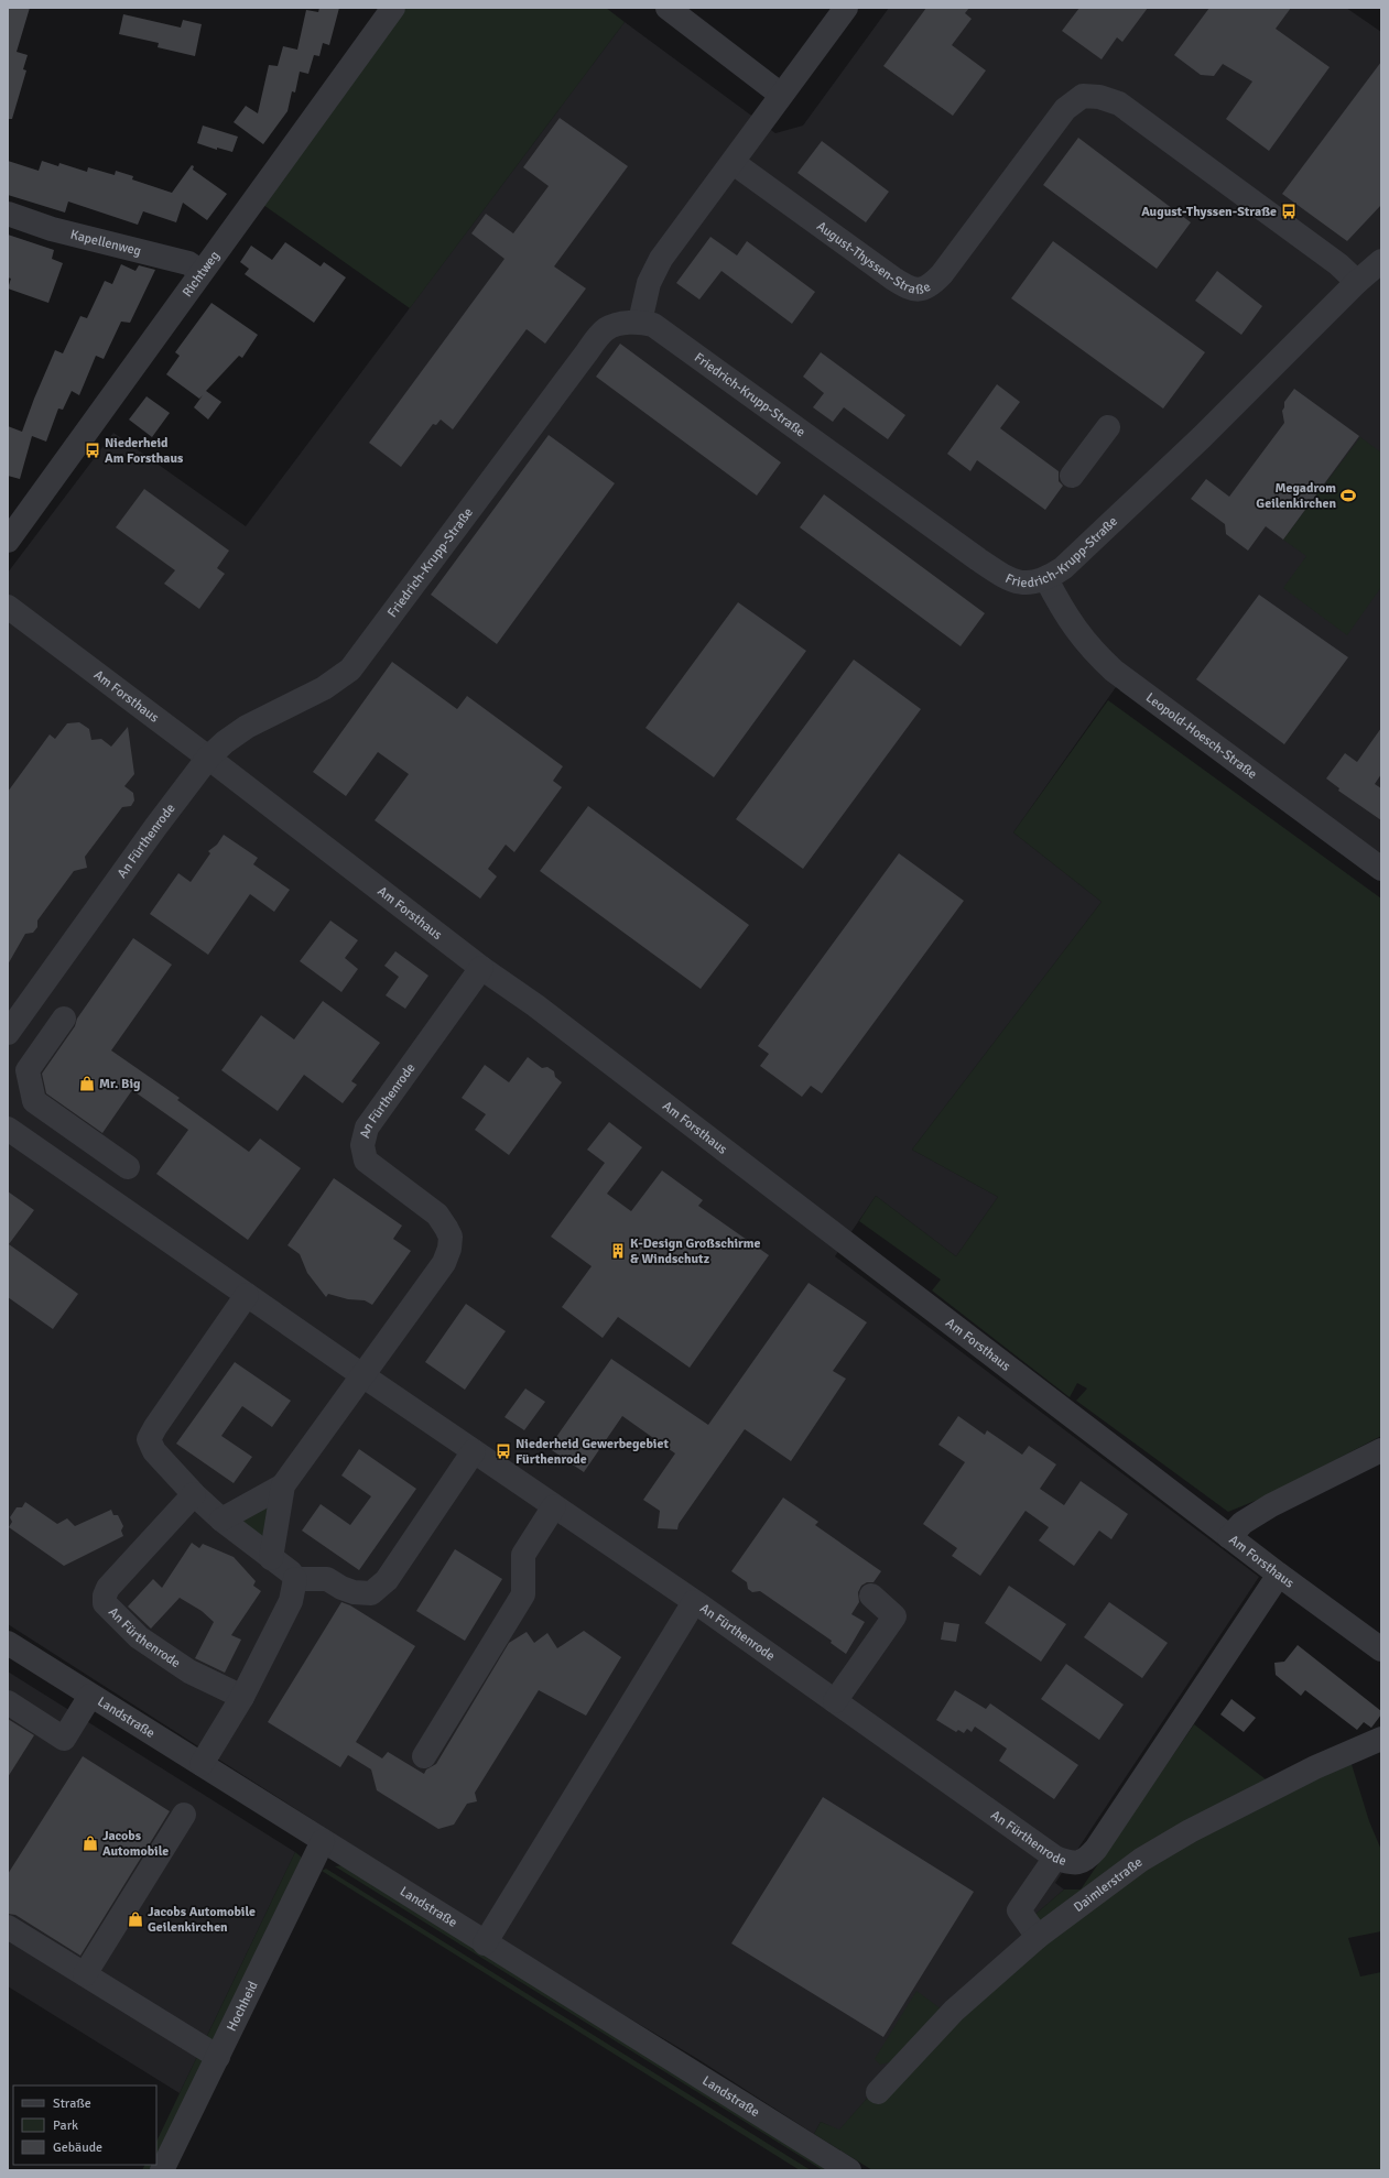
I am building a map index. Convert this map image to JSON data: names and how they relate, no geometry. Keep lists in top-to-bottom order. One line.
{"streets":{"street":["Kapellenweg","August-Thyssen-Straße","Richtweg","Friedrich-Krupp-Straße","Am Forsthaus","Leopold-Hoesch-Straße","An Fürthenrode","Landstraße","Daimlerstraße","Hochheid"]},"crossings":[["Kapellenweg","Richtweg"],["August-Thyssen-Straße","Friedrich-Krupp-Straße"],["Friedrich-Krupp-Straße","Am Forsthaus"],["Friedrich-Krupp-Straße","Leopold-Hoesch-Straße"],["Friedrich-Krupp-Straße","An Fürthenrode"],["Am Forsthaus","An Fürthenrode"],["An Fürthenrode","Landstraße"],["Landstraße","Hochheid"]],"places":{"bus stop":["August-Thyssen-Straße","Niederheid Am Forsthaus","Niederheid Gewerbegebiet Fürthenrode"],"sports":["Megadrom Geilenkirchen"],"shop":["Mr. Big","Jacobs Automobile","Jacobs Automobile Geilenkirchen"],"building":["K-Design Großschirme & Windschutz"]},"legend":["Straße","Park","Gebäude"]}
